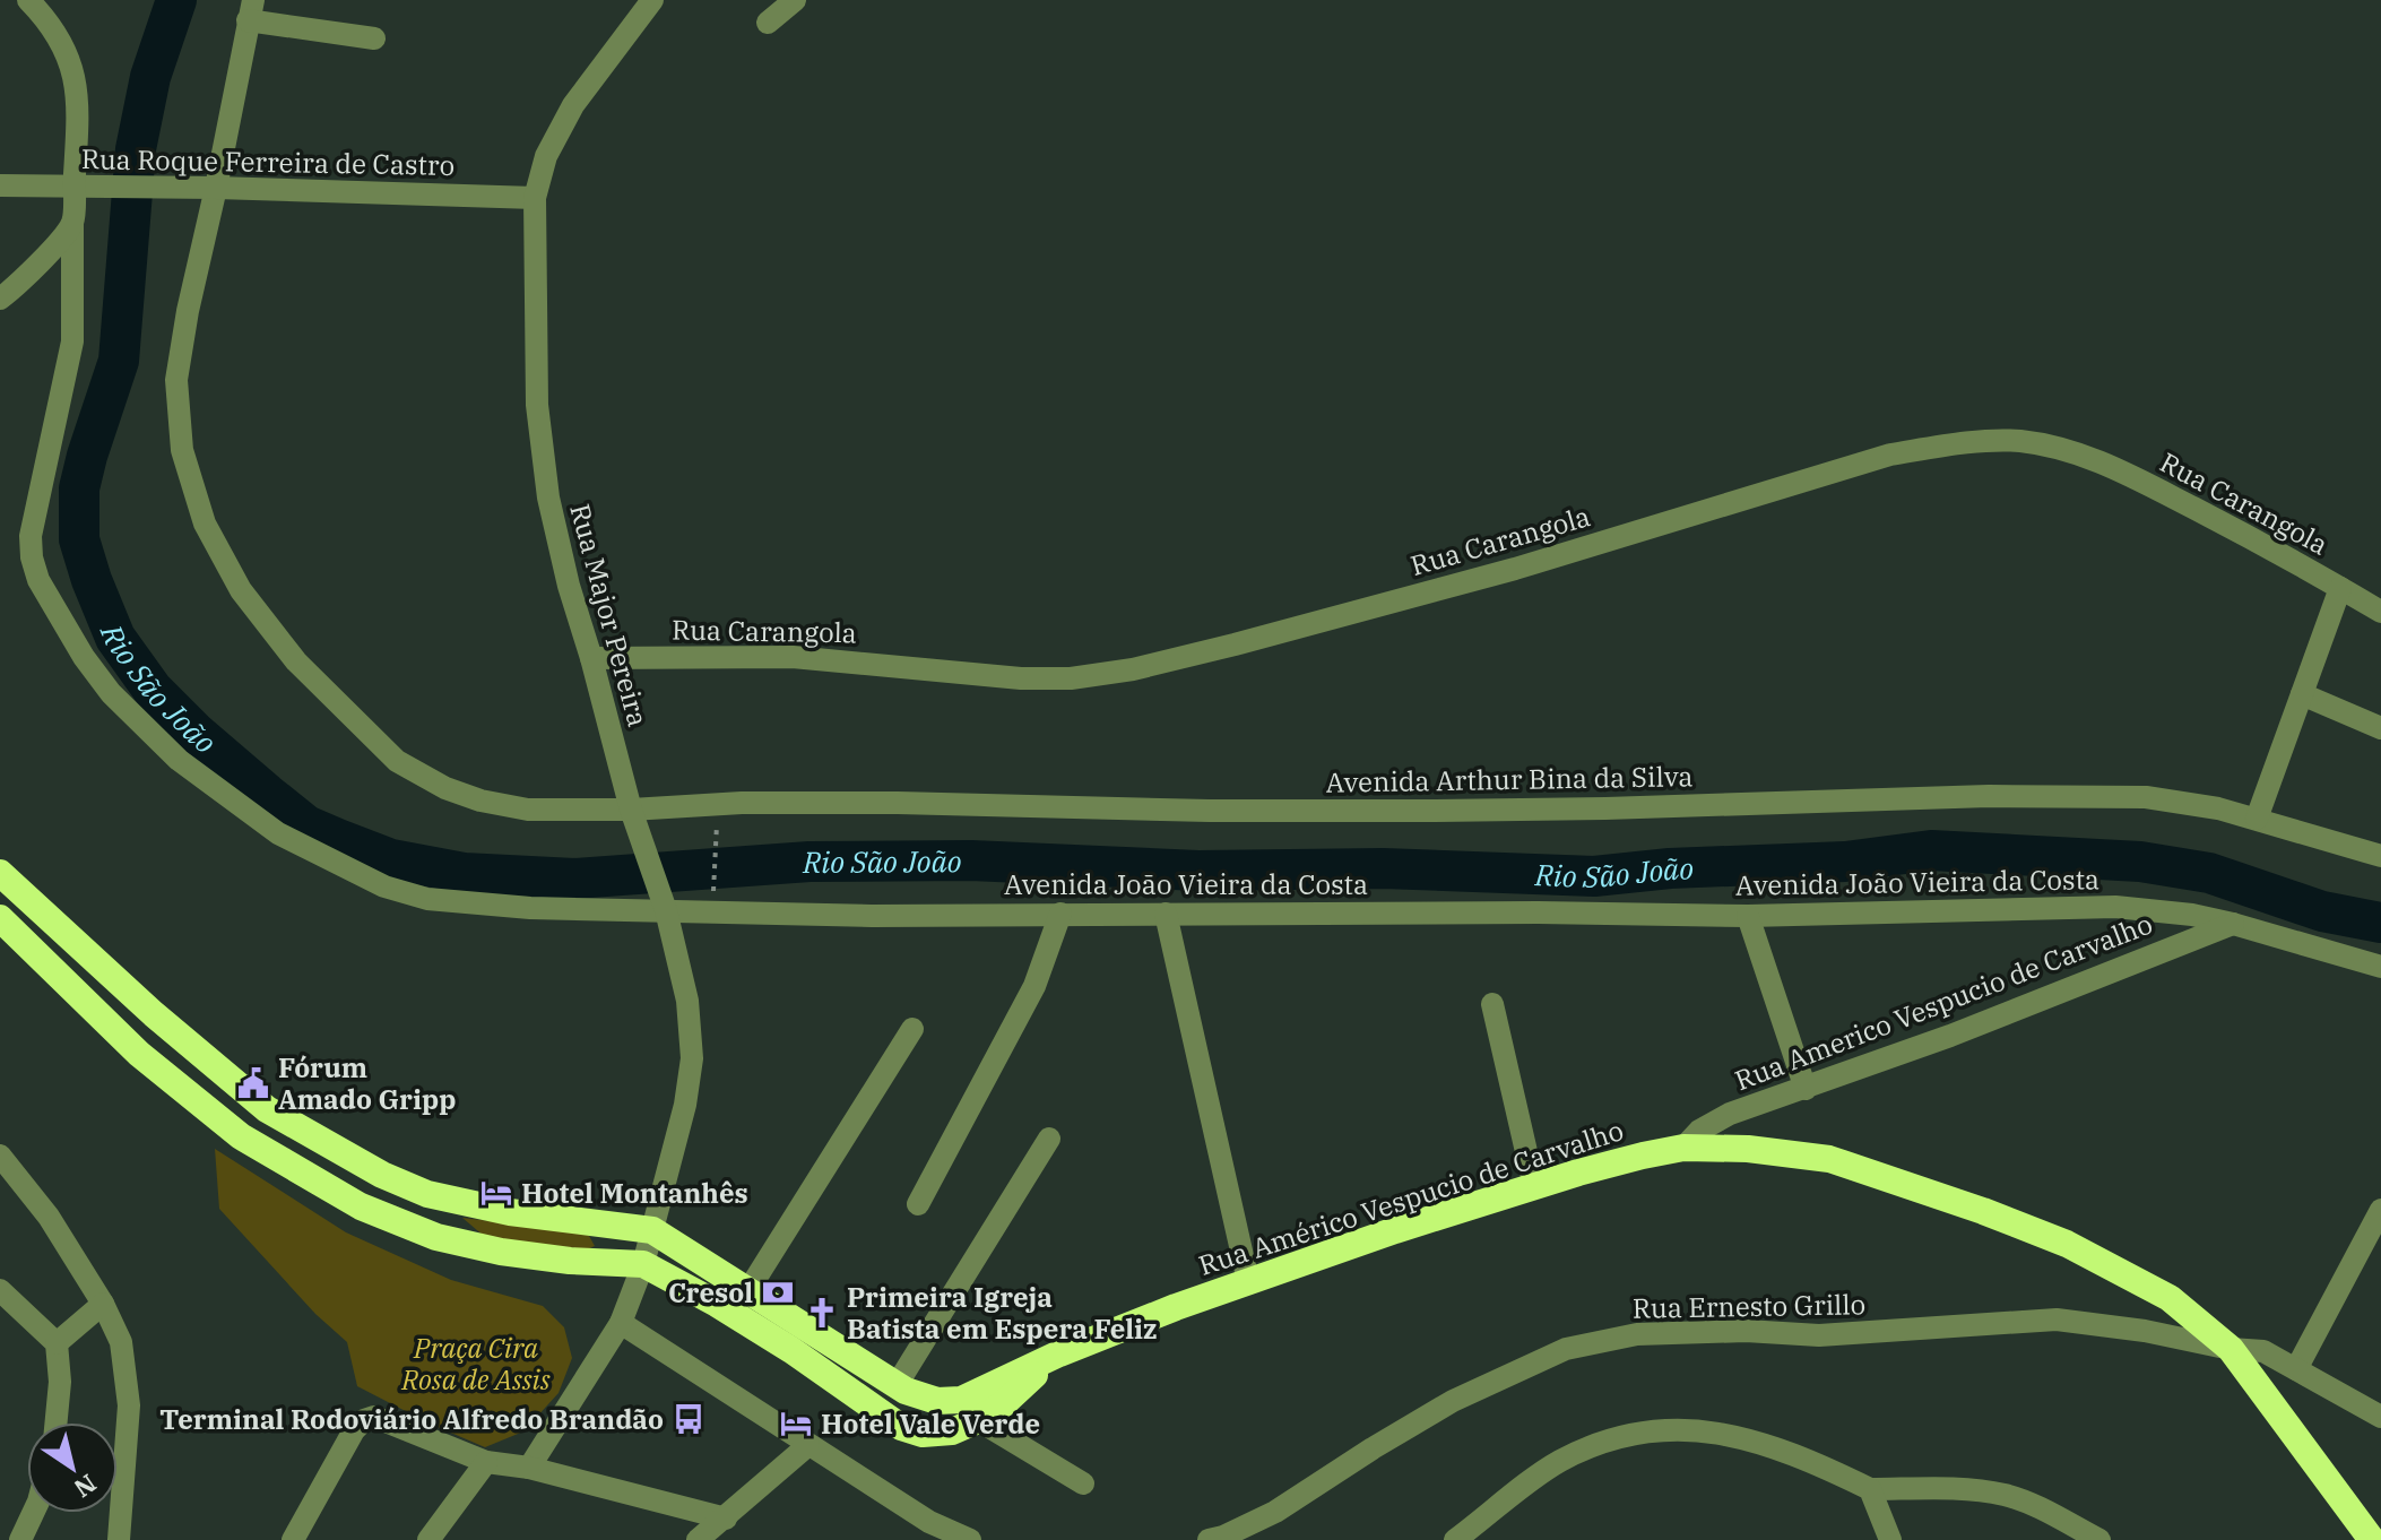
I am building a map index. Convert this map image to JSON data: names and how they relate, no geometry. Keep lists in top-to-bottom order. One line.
{"streets":{"highway":["Rua Américo Vespucio de Carvalho"],"street":["Rua Roque Ferreira de Castro","Rua Carangola","Rua Major Pereira","Avenida Arthur Bina da Silva","Avenida João Vieira da Costa","Rua Americo Vespucio de Carvalho","Rua Ernesto Grillo"]},"crossings":[["Rua Roque Ferreira de Castro","Rua Major Pereira"],["Rua Roque Ferreira de Castro","Avenida Arthur Bina da Silva"],["Rua Roque Ferreira de Castro","Avenida João Vieira da Costa"],["Rua Carangola","Rua Major Pereira"],["Rua Major Pereira","Avenida Arthur Bina da Silva"],["Rua Major Pereira","Avenida João Vieira da Costa"],["Rua Major Pereira","Rua Américo Vespucio de Carvalho"],["Avenida João Vieira da Costa","Rua Americo Vespucio de Carvalho"],["Rua Americo Vespucio de Carvalho","Rua Américo Vespucio de Carvalho"],["Rua Américo Vespucio de Carvalho","Rua Ernesto Grillo"]],"water":["Rio São João"],"parks":["Praça Cira Rosa de Assis"],"places":{"public building":["Fórum Amado Gripp"],"hotel":["Hotel Montanhês","Hotel Vale Verde"],"bank":["Cresol"],"church":["Primeira Igreja Batista em Espera Feliz"],"bus stop":["Terminal Rodoviário Alfredo Brandão"]},"north":"bottom right"}
